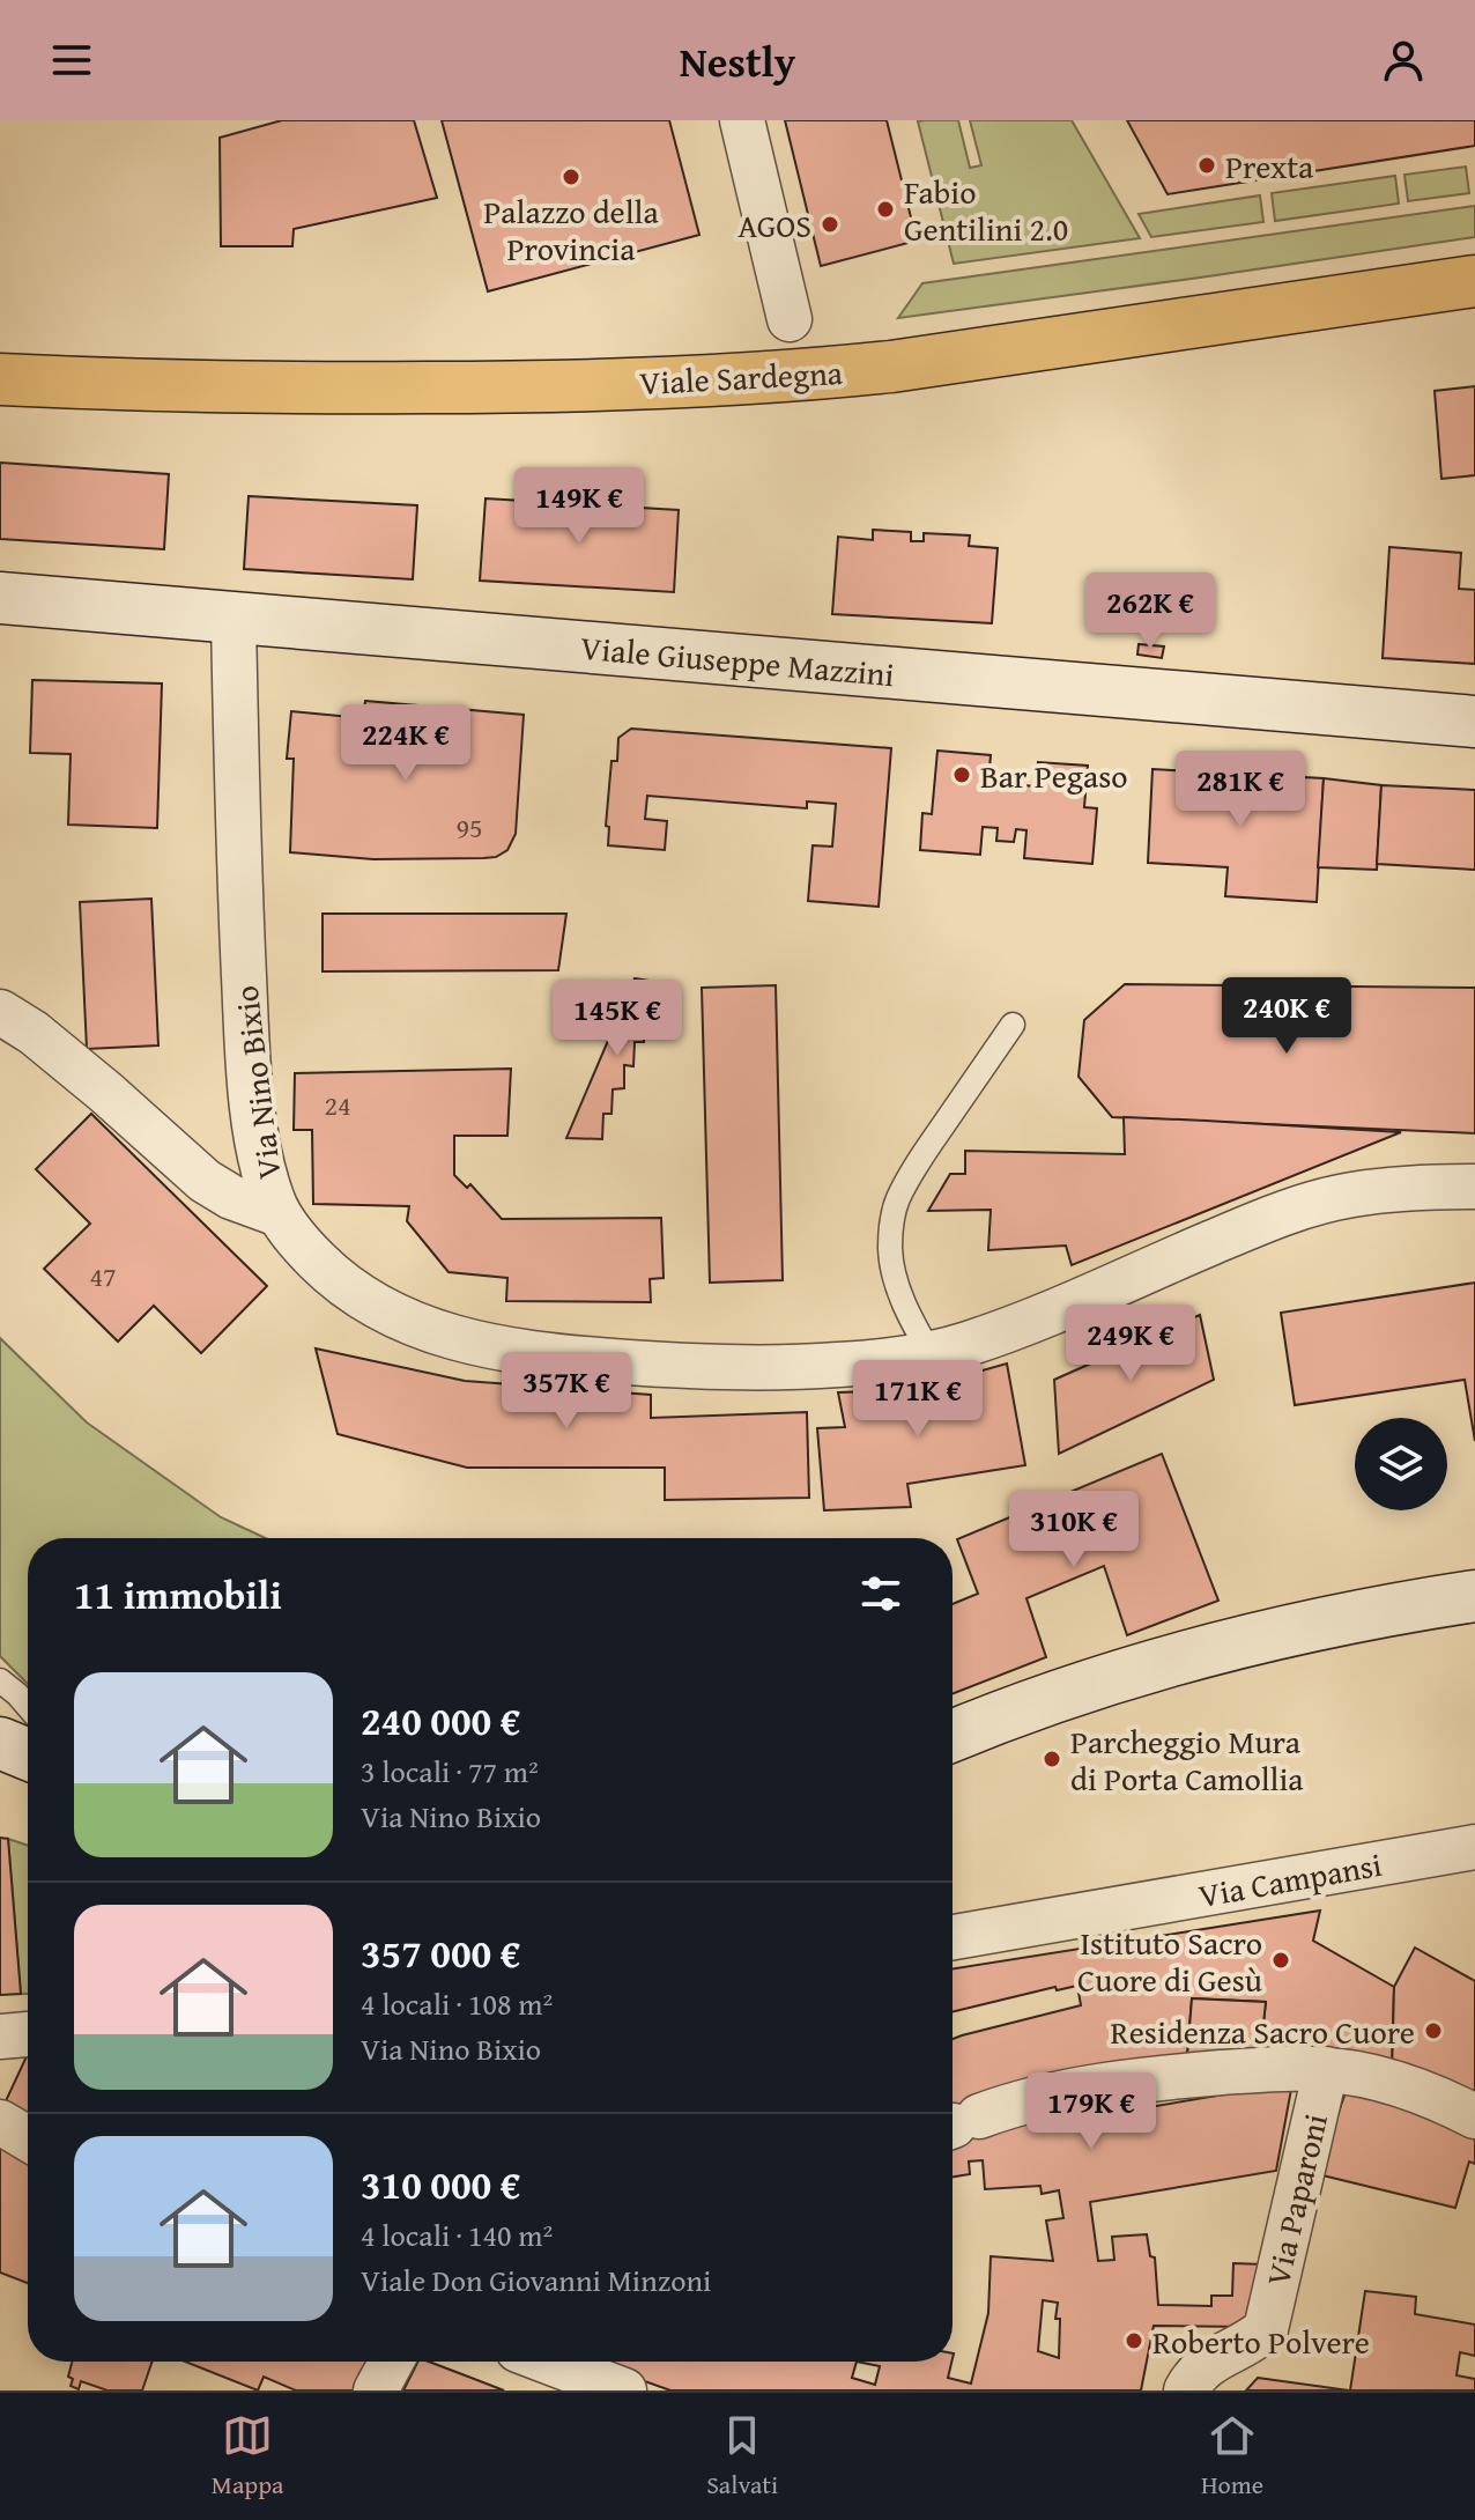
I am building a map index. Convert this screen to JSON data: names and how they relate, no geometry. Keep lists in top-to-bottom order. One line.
{"streets":{"main road":["Viale Sardegna","Viale Giuseppe Mazzini"],"street":["Via Nino Bixio","Via Campansi","Via Paparoni"]},"crossings":[["Viale Giuseppe Mazzini","Via Nino Bixio"]],"places":["Prexta","Palazzo della Provincia","Fabio Gentilini 2.0","AGOS","Bar Pegaso","Parcheggio Mura di Porta Camollia","Istituto Sacro Cuore di Gesù","Residenza Sacro Cuore","Roberto Polvere"],"house_numbers":["95","24","47"],"page":{"header":"Nestly","price":["149K €","262K €","224K €","281K €","240K €","145K €","249K €","357K €","171K €","310K €","179K €"],"heading":"11 immobili","list":[{"name":"240 000 €","note":"3 locali · 77 m² · Via Nino Bixio"},{"name":"357 000 €","note":"4 locali · 108 m² · Via Nino Bixio"},{"name":"310 000 €","note":"4 locali · 140 m² · Viale Don Giovanni Minzoni"}],"tabs":["Mappa","Salvati","Home"]}}
